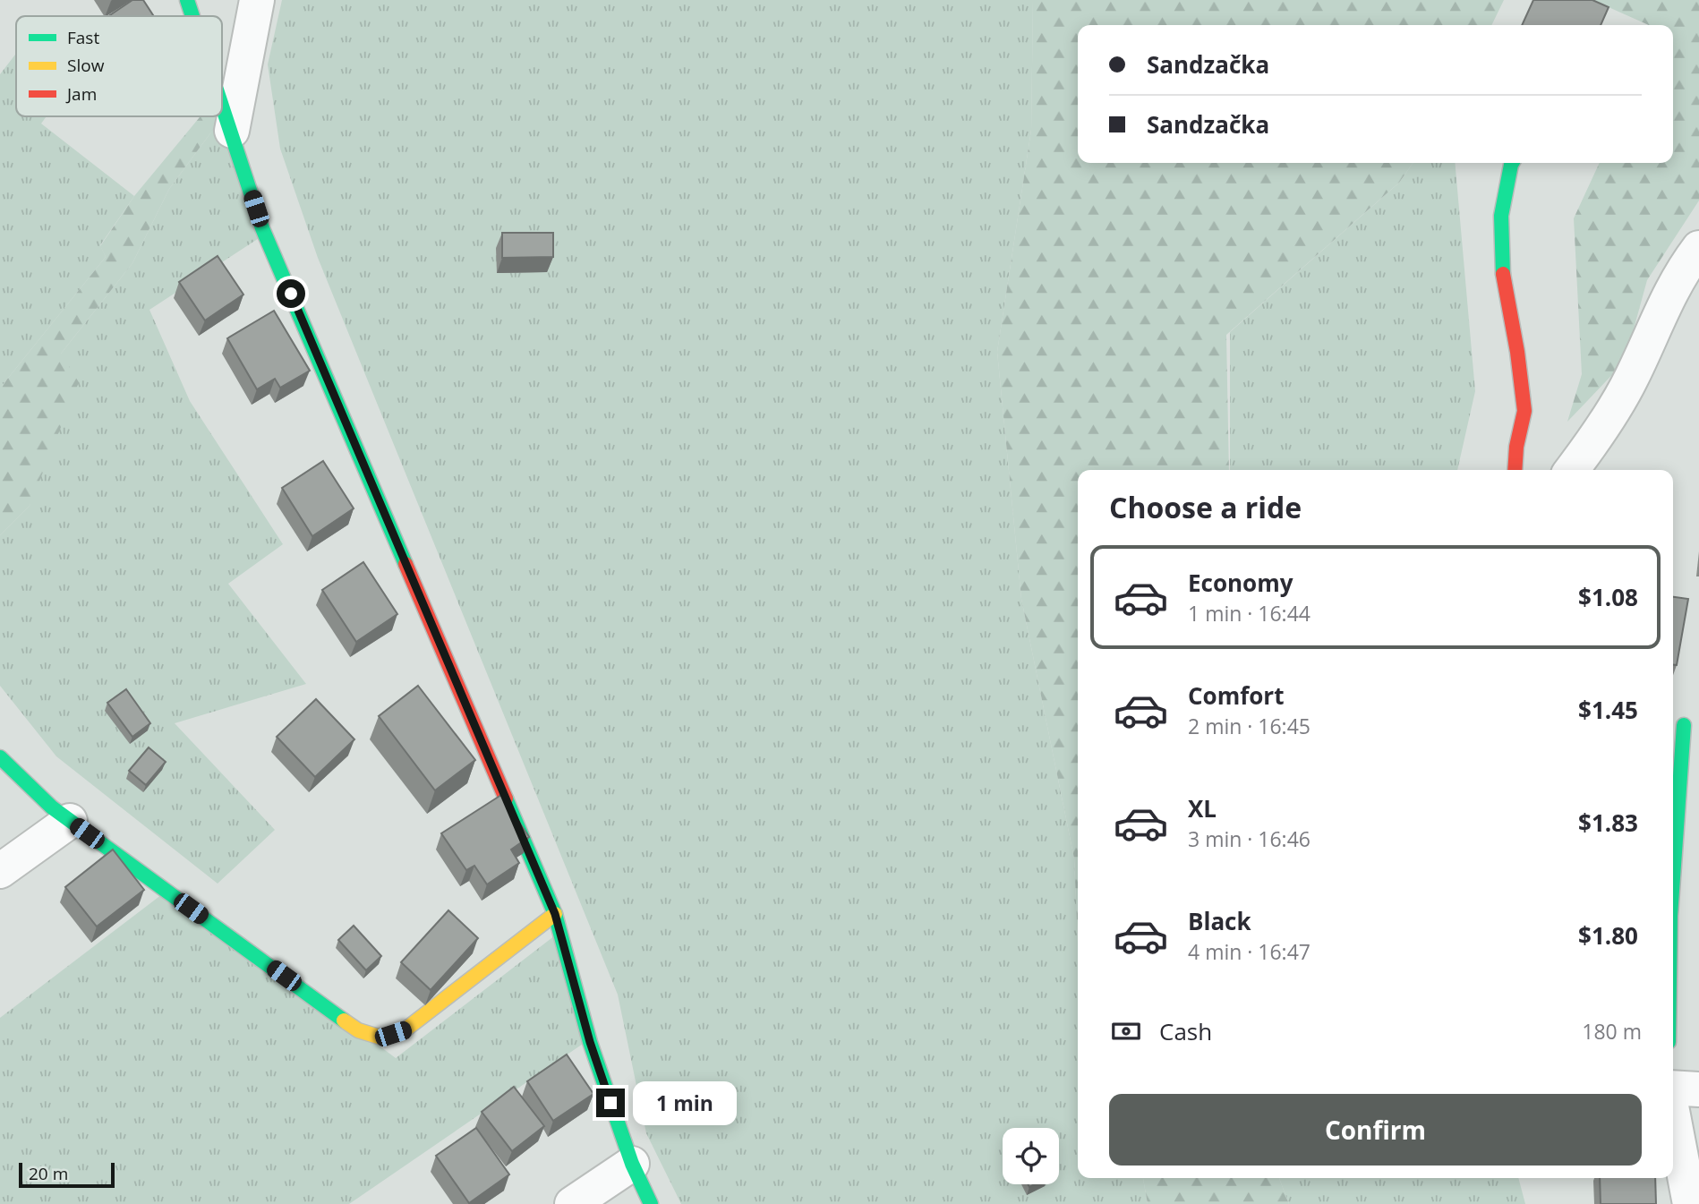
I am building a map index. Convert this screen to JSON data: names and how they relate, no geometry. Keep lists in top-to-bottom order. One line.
{"legend":["Fast","Slow","Jam"],"scale_bar":"20 m","page":{"banner":["Sandzačka","Sandzačka"],"heading":"Choose a ride","list":[{"name":"Economy","note":"1 min · 16:44","value":"$1.08"},{"name":"Comfort","note":"2 min · 16:45","value":"$1.45"},{"name":"XL","note":"3 min · 16:46","value":"$1.83"},{"name":"Black","note":"4 min · 16:47","value":"$1.80"}],"pay":["Cash","180 m"],"bubble":"1 min","buttons":"Confirm","scale":"20 m"}}
